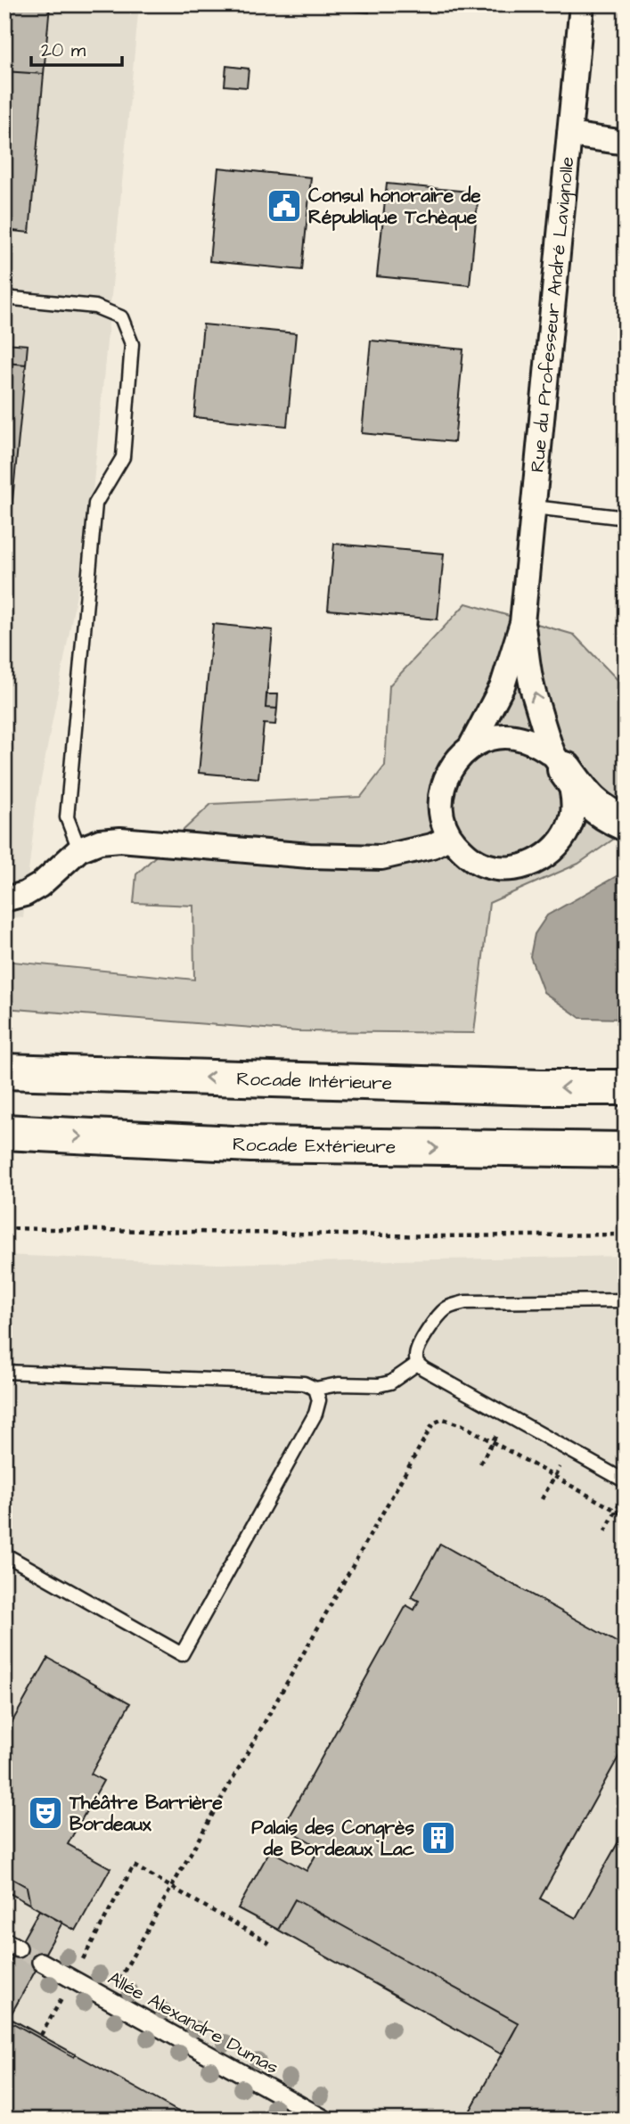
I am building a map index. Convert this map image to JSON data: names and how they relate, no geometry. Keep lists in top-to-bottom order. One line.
{"streets":{"highway":["Rocade Intérieure","Rocade Extérieure"],"street":["Rue du Professeur André Lavignolle","Allée Alexandre Dumas"]},"one_way":["Rocade Intérieure","Rocade Extérieure"],"places":{"public building":["Consul honoraire de République Tchèque"],"theatre":["Théâtre Barrière Bordeaux"],"building":["Palais des Congrès de Bordeaux Lac"]},"scale_bar":"20 m"}
